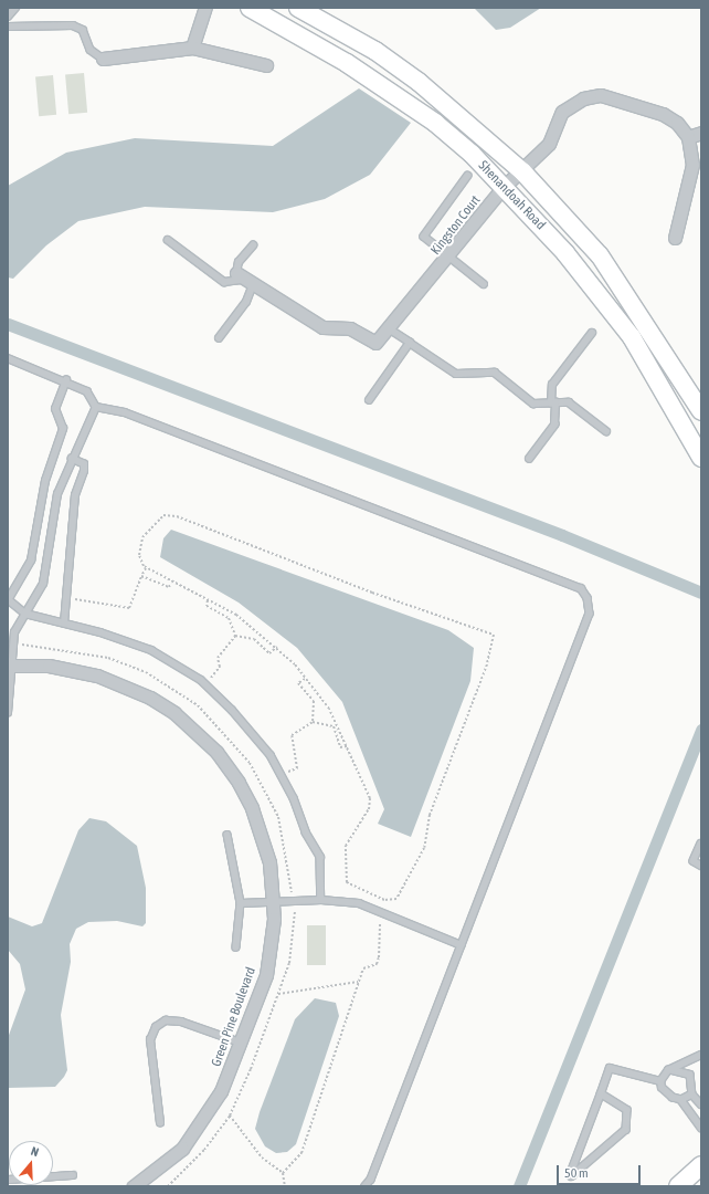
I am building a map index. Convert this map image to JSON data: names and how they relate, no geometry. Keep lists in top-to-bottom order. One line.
{"streets":{"street":["Shenandoah Road","Kingston Court","Green Pine Boulevard"]},"crossings":[["Shenandoah Road","Kingston Court"]],"scale_bar":"50 m","north":"top"}
